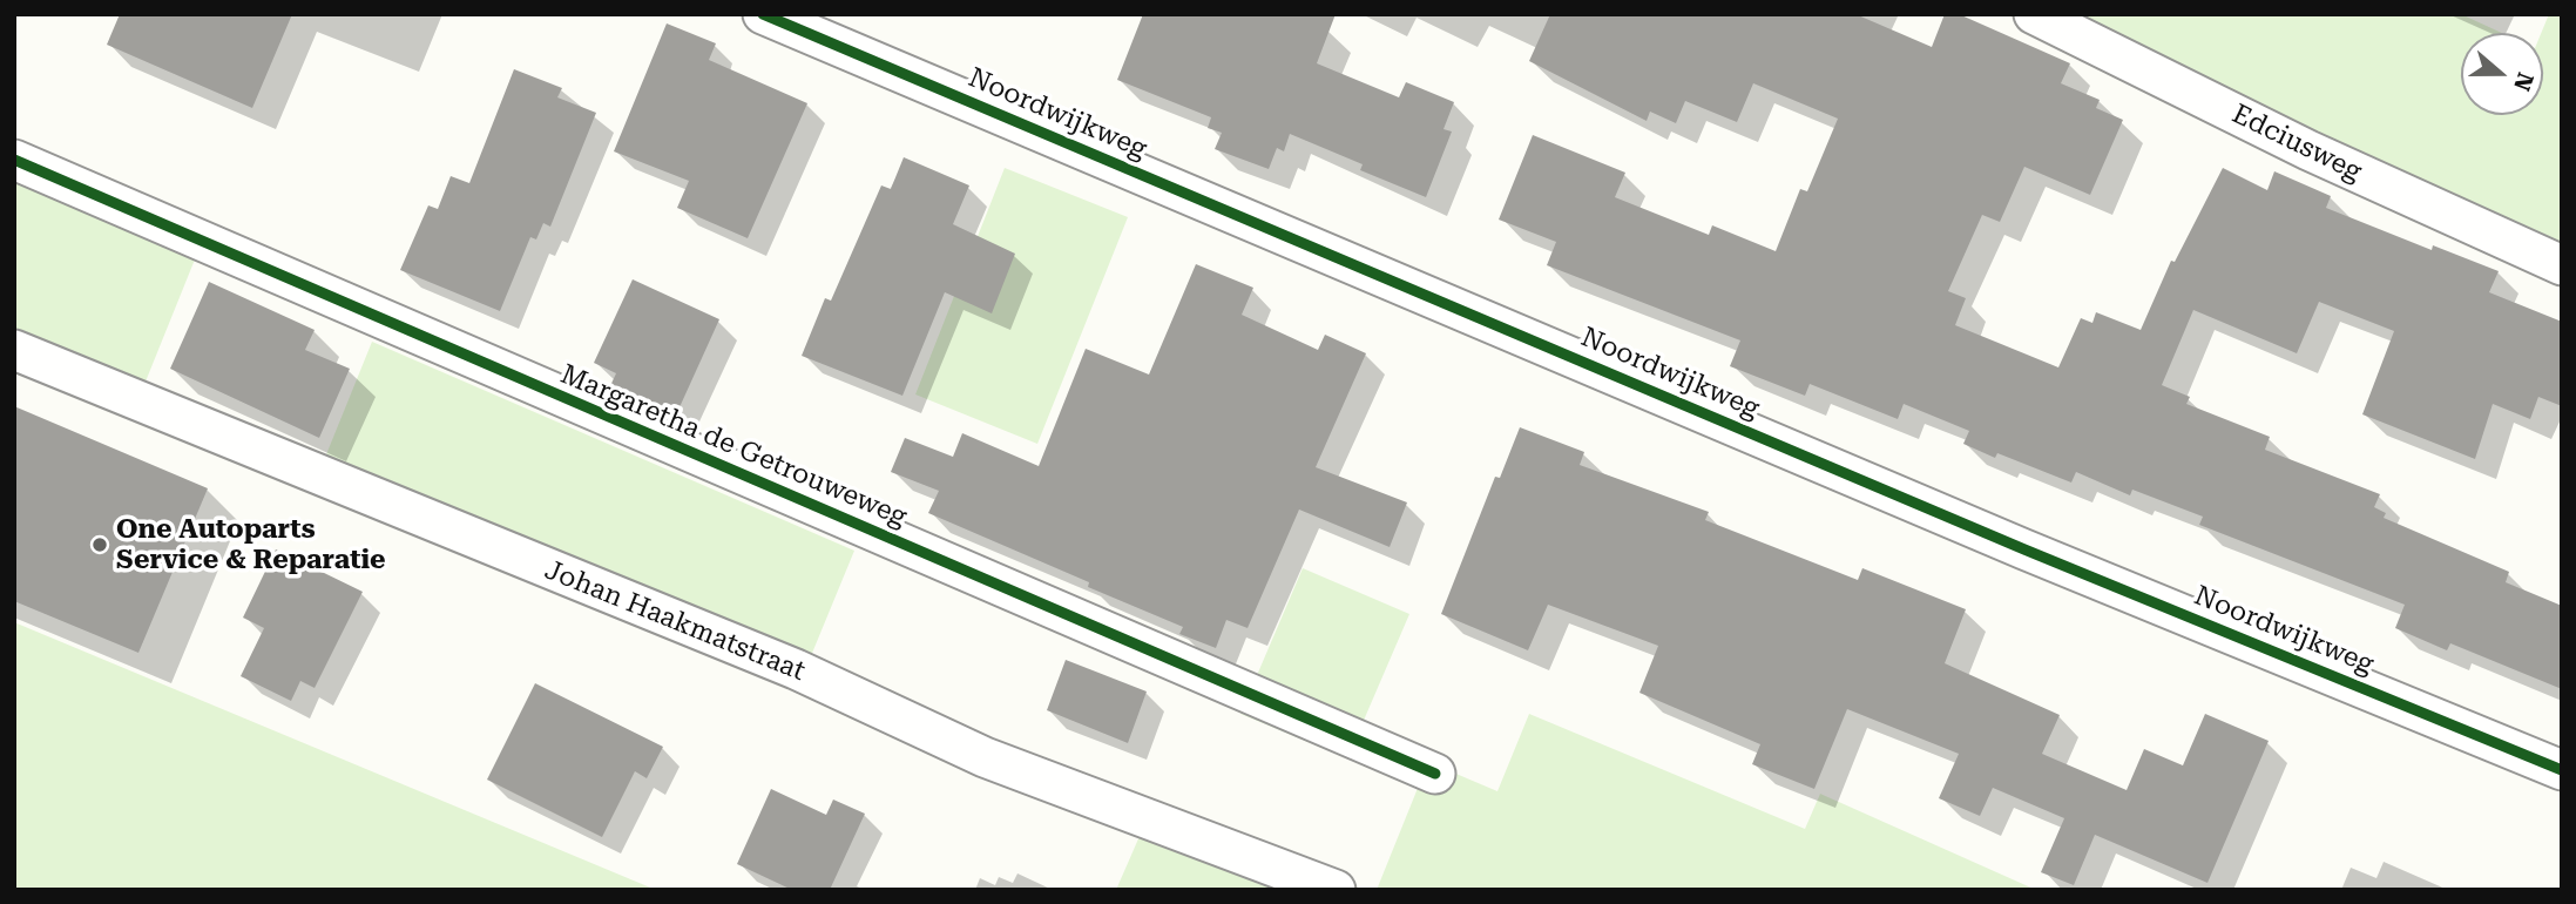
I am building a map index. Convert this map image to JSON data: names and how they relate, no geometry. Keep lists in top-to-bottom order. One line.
{"streets":{"street":["Noordwijkweg","Edciusweg","Margaretha de Getrouweweg","Johan Haakmatstraat"]},"places":["One Autoparts Service & Reparatie"],"north":"right"}
